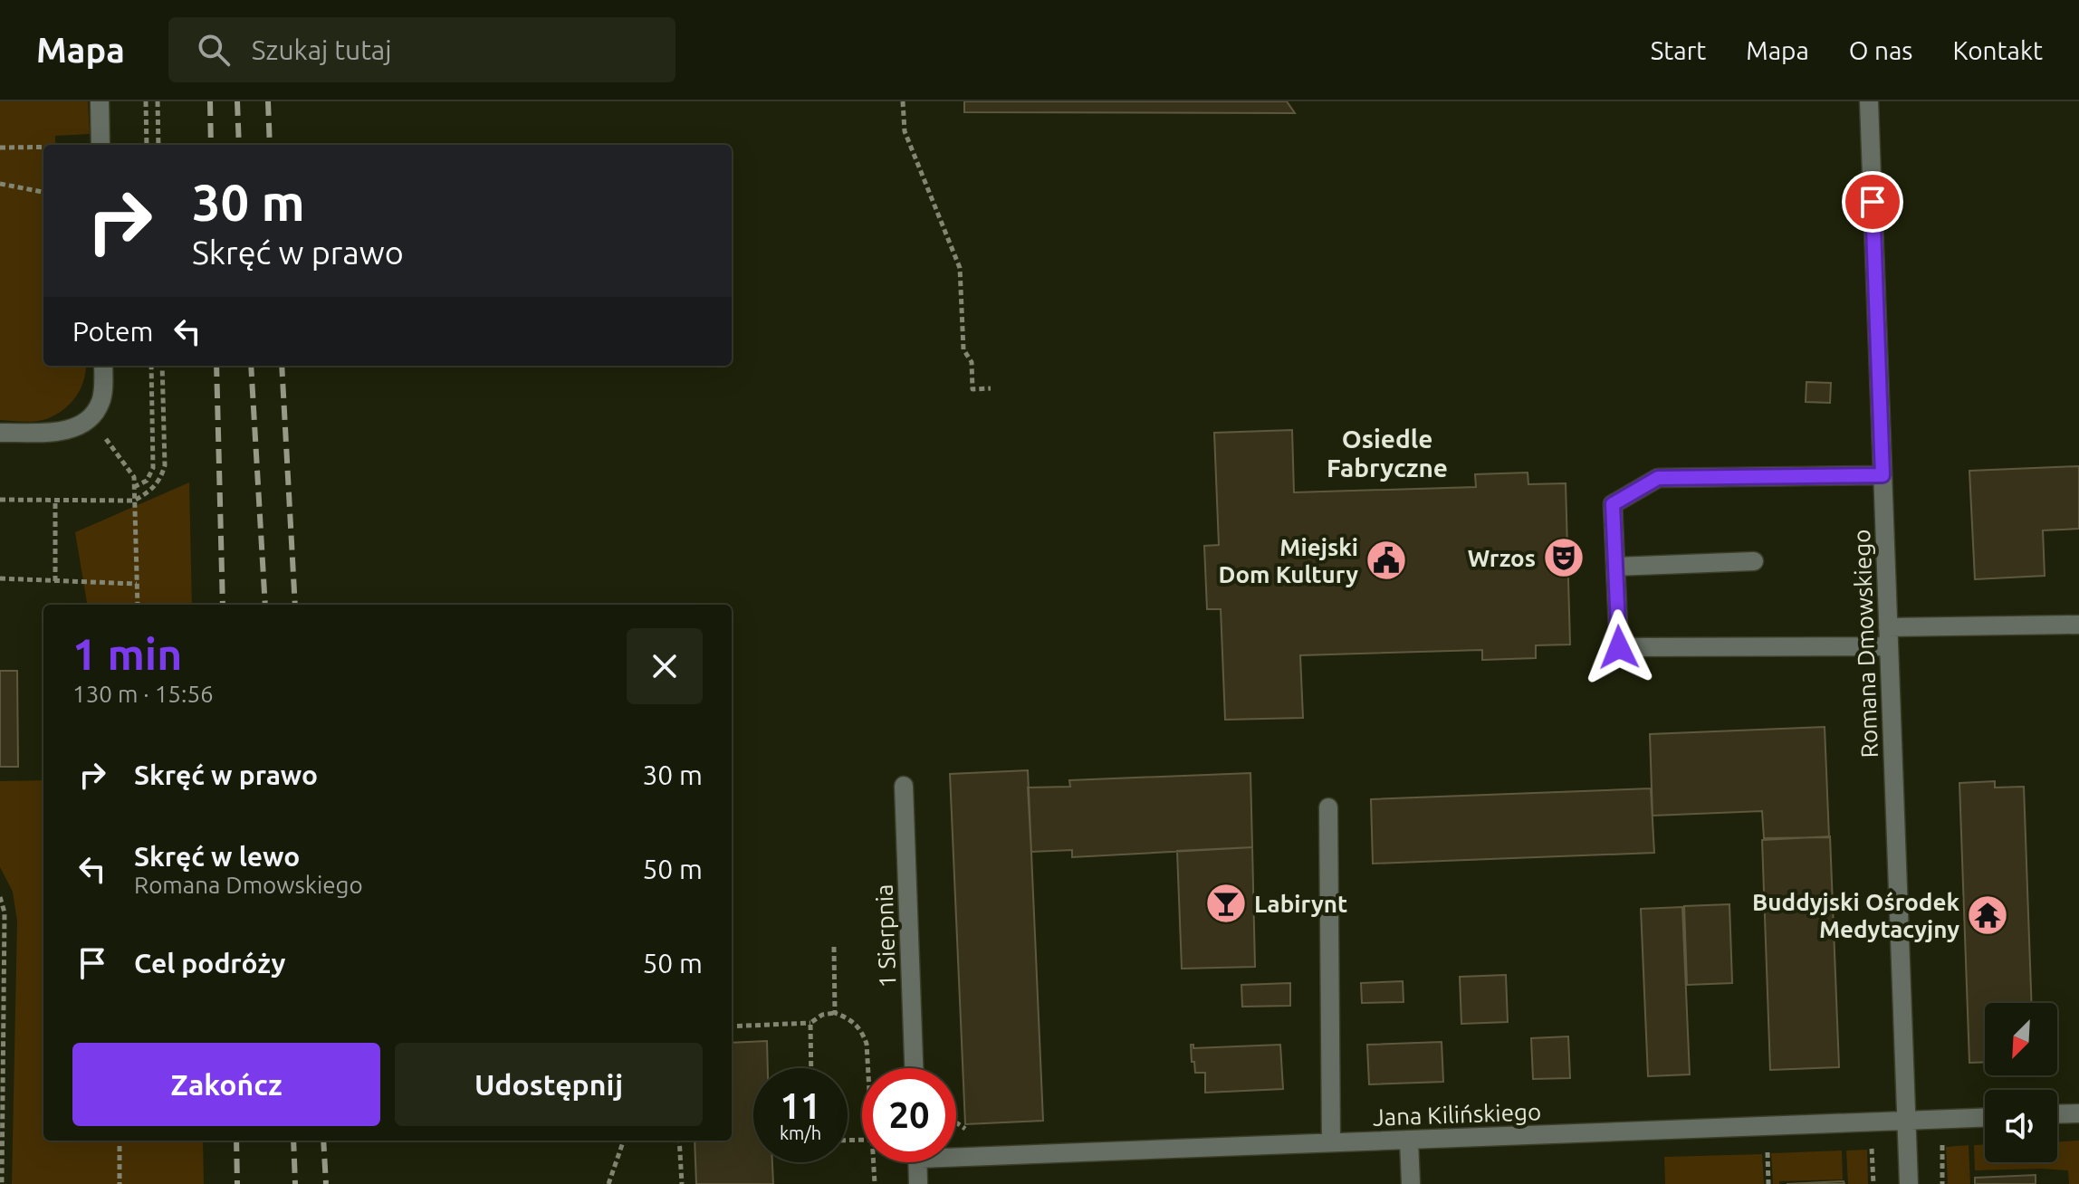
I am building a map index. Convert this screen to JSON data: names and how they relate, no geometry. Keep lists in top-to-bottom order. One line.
{"streets":{"street":["Romana Dmowskiego","1 Sierpnia","Jana Kilińskiego"]},"crossings":[["Romana Dmowskiego","Jana Kilińskiego"]],"districts":["Osiedle Fabryczne"],"places":{"theatre":["Wrzos"],"public building":["Miejski Dom Kultury"],"bar":["Labirynt"],"temple":["Buddyjski Ośrodek Medytacyjny"]},"north":"bottom left","page":{"header":"Mapa","search":"Szukaj tutaj","nav":["Start","Mapa","O nas","Kontakt"],"turn":["30 m","Skręć w prawo"],"then":"Potem","heading":["1 min","130 m · 15:56"],"list":[{"name":"Skręć w prawo","value":"30 m"},{"name":"Skręć w lewo","note":"Romana Dmowskiego","value":"50 m"},{"name":"Cel podróży","value":"50 m"}],"buttons":["Zakończ","Udostępnij"],"speed":"11 km/h","limit":"20"}}
